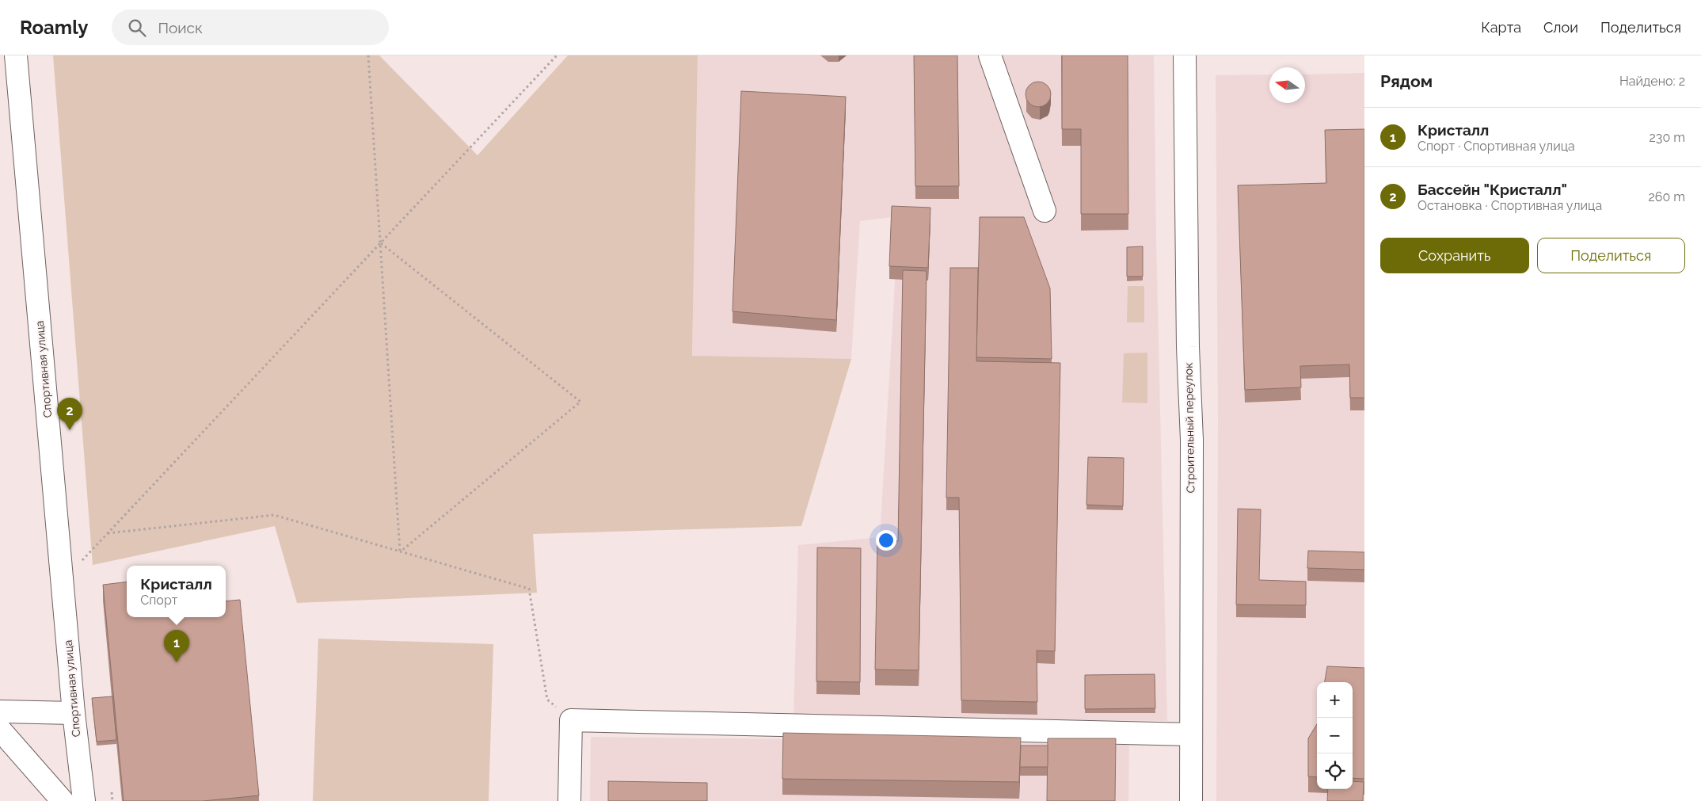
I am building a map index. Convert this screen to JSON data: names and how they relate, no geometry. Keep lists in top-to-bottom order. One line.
{"streets":{"street":["Спортивная улица","Строительный переулок"]},"north":"left","page":{"header":"Roamly","search":"Поиск","nav":["Карта","Слои","Поделиться"],"heading":["Рядом","Найдено: 2"],"list":[{"mark":"1","name":"Кристалл","note":"Спорт · Спортивная улица","value":"230 m"},{"mark":"2","name":"Бассейн \"Кристалл\"","note":"Остановка · Спортивная улица","value":"260 m"}],"buttons":["Сохранить","Поделиться"],"pins":["2","1"],"popup":["Кристалл","Спорт"],"map_buttons":["+","−"]}}
